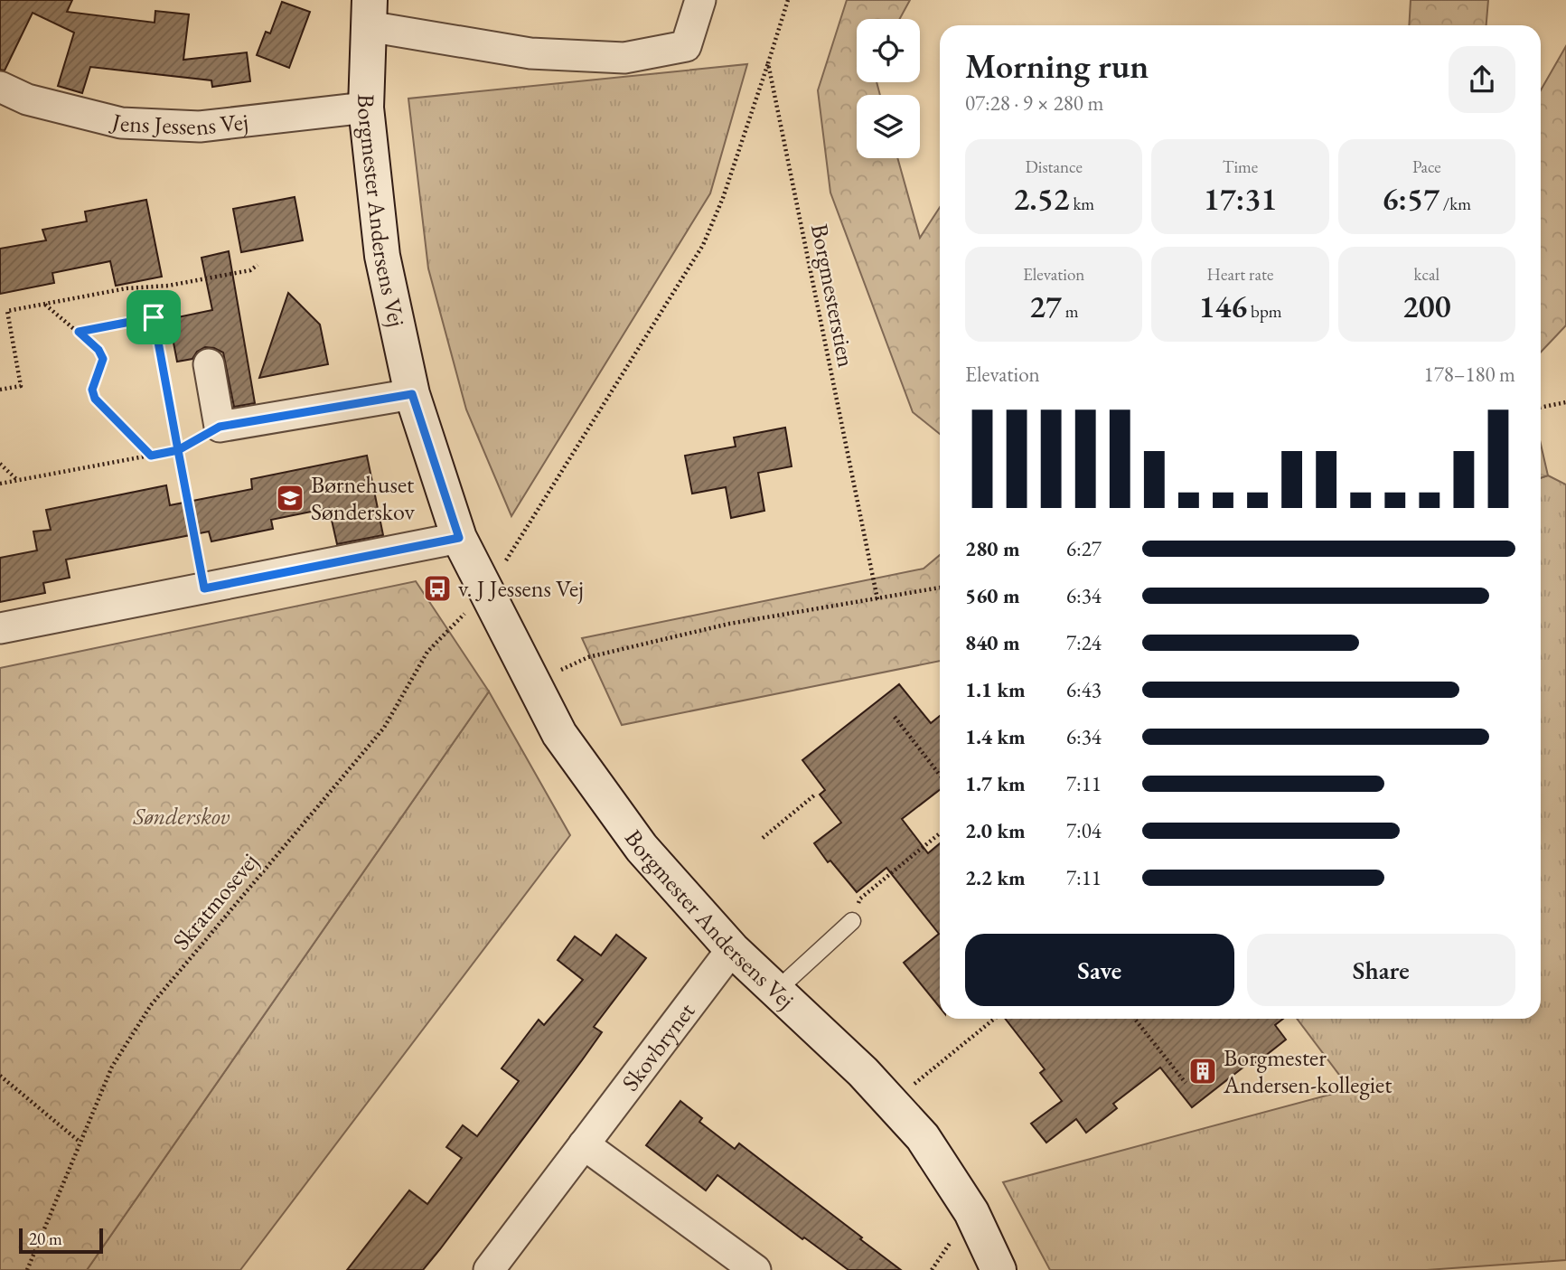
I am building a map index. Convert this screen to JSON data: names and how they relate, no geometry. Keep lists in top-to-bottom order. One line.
{"streets":{"street":["Jens Jessens Vej","Borgmester Andersens Vej","Skovbrynet"],"path":["Borgmesterstien","Skratmosevej"]},"crossings":[["Jens Jessens Vej","Borgmester Andersens Vej"],["Borgmester Andersens Vej","Skratmosevej"],["Borgmester Andersens Vej","Skovbrynet"],["Borgmesterstien","Skratmosevej"]],"parks":["Sønderskov"],"places":{"school or university":["Børnehuset Sønderskov"],"bus stop":["v. J Jessens Vej"],"building":["Borgmester Andersen-kollegiet"]},"scale_bar":"20 m","page":{"heading":["Morning run","07:28 · 9 × 280 m"],"stats":[["Distance","2.52 km"],["Time","17:31"],["Pace","6:57 /km"],["Elevation","27 m"],["Heart rate","146 bpm"],["kcal","200"]],"chart":["Elevation","178–180 m"],"list":[{"name":"280 m","note":"6:27"},{"name":"560 m","note":"6:34"},{"name":"840 m","note":"7:24"},{"name":"1.1 km","note":"6:43"},{"name":"1.4 km","note":"6:34"},{"name":"1.7 km","note":"7:11"},{"name":"2.0 km","note":"7:04"},{"name":"2.2 km","note":"7:11"}],"buttons":["Save","Share"],"scale":"20 m"}}
